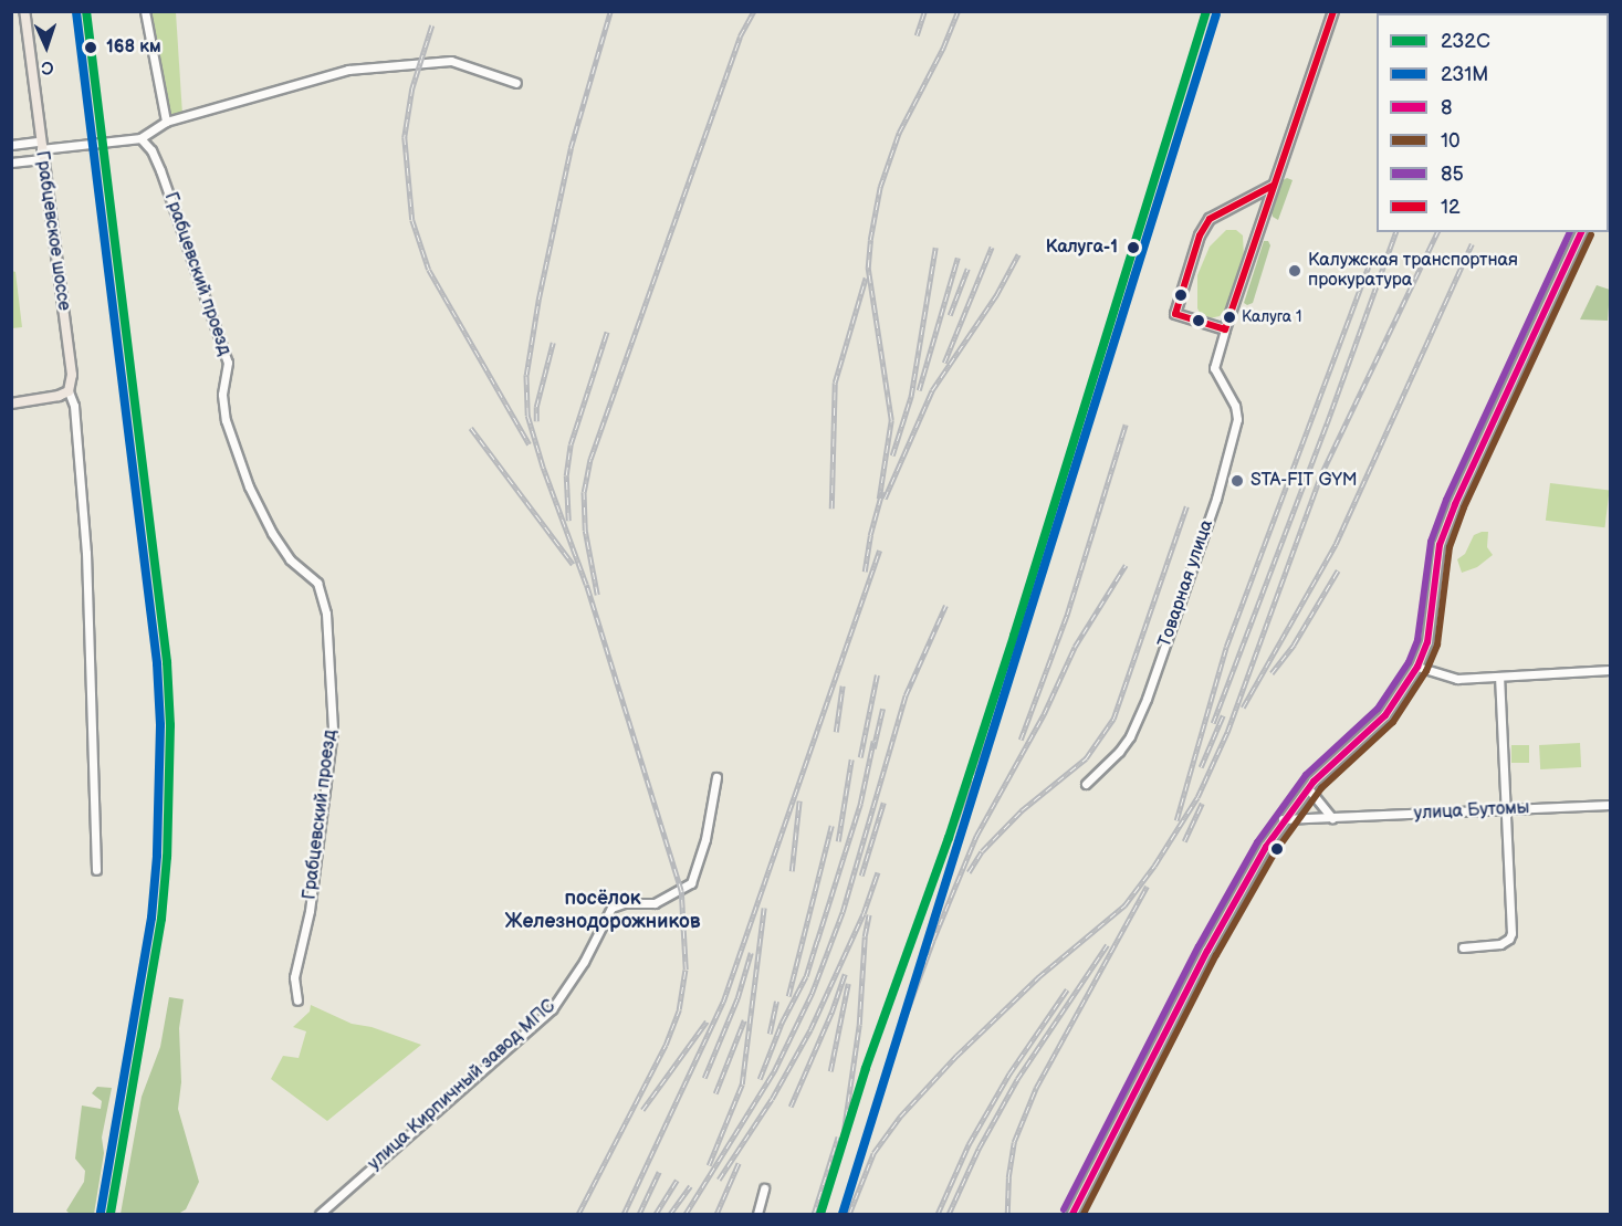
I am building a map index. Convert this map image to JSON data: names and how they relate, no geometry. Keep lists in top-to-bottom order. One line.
{"streets":{"main road":["Грабцевское шоссе"],"street":["Грабцевский проезд","Товарная улица","улица Бутомы","улица Кирпичный завод МПС"]},"districts":["посёлок Железнодорожников"],"places":["168 км","Калуга-1","Калужская транспортная прокуратура","Калуга 1","STA-FIT GYM"],"lines":["transit line 232C","transit line 12","transit line 231М","transit line 8","transit line 85","transit line 10"],"legend":["232C","231М","8","10","85","12"],"north":"bottom"}
